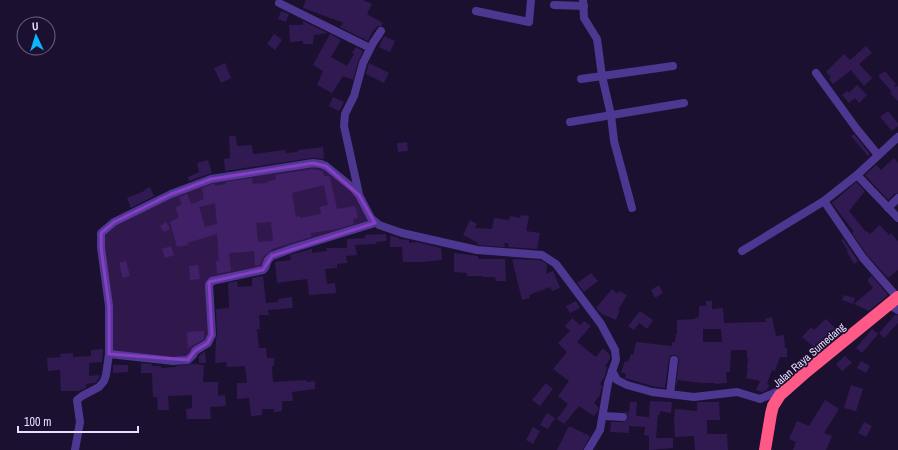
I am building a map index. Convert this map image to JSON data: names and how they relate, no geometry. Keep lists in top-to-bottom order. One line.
{"streets":{"highway":["Jalan Raya Sumedang"]},"scale_bar":"100 m","north":"top"}
